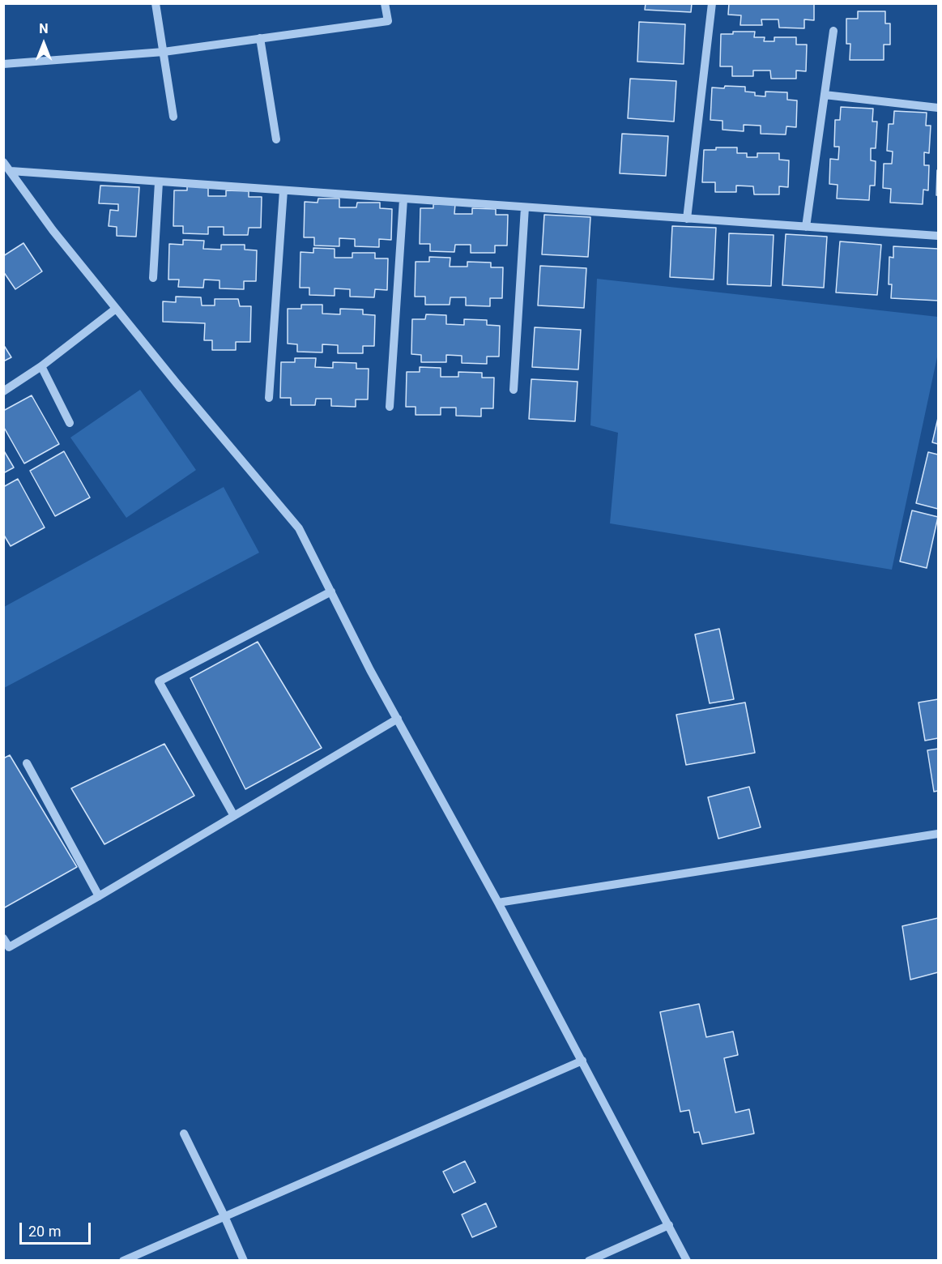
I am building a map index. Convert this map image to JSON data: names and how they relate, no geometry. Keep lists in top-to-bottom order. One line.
{"scale_bar":"20 m","north":"top"}
